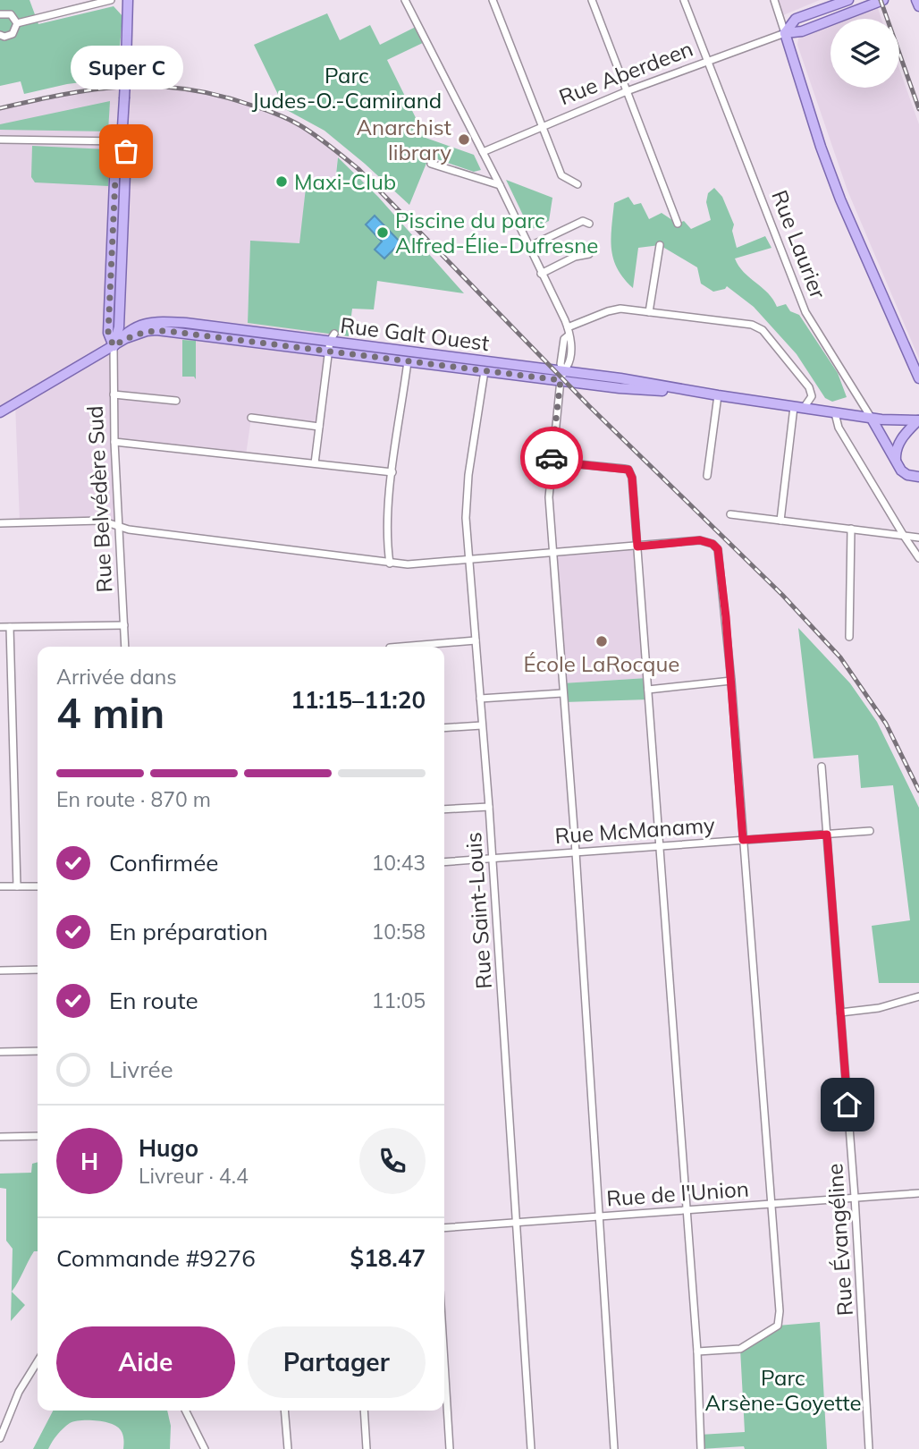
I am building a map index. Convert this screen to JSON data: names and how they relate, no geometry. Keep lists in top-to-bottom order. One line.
{"streets":{"main road":["Rue Aberdeen","Rue Laurier","Rue Galt Ouest","Rue Belvédère Sud"],"street":["Rue McManamy","Rue Saint-Louis","Rue de l'Union","Rue Évangéline"]},"crossings":[["Rue Aberdeen","Rue Laurier"],["Rue Laurier","Rue Galt Ouest"],["Rue Galt Ouest","Rue Belvédère Sud"],["Rue Galt Ouest","Rue Saint-Louis"],["Rue McManamy","Rue Saint-Louis"],["Rue McManamy","Rue Évangéline"],["Rue Saint-Louis","Rue de l'Union"],["Rue de l'Union","Rue Évangéline"]],"parks":["Parc Judes-O.-Camirand","Parc Arsène-Goyette"],"places":["Anarchist library","Super C","Maxi-Club","Piscine du parc Alfred-Élie-Dufresne","École LaRocque"],"page":{"bubble":"Super C","heading":["4 min","Arrivée dans","11:15–11:20"],"panel":["Hugo","Livreur · 4.4","Commande #9276","$18.47"],"bar":"En route · 870 m","list":[["Confirmée","10:43"],["En préparation","10:58"],["En route","11:05"],"Livrée"],"round":"H","buttons":["Aide","Partager"]}}
